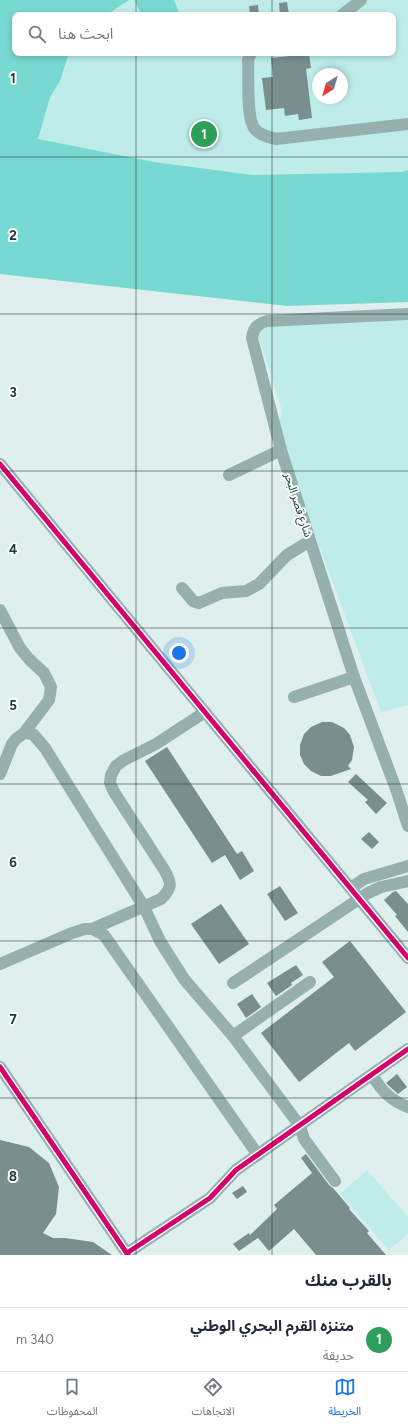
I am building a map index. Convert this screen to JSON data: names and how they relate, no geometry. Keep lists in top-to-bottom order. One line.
{"streets":{"street":["شارع قصر البحر"]},"north":"bottom left","page":{"search":"ابحث هنا","pins":"1","heading":"بالقرب منك","list":[{"mark":"1","name":"متنزه القرم البحري الوطني","note":"حديقة","value":"340 m"}],"nav":["الخريطة","الاتجاهات","المحفوظات"]},"grid":{"rows":["1","2","3","4","5","6","7","8"]}}
